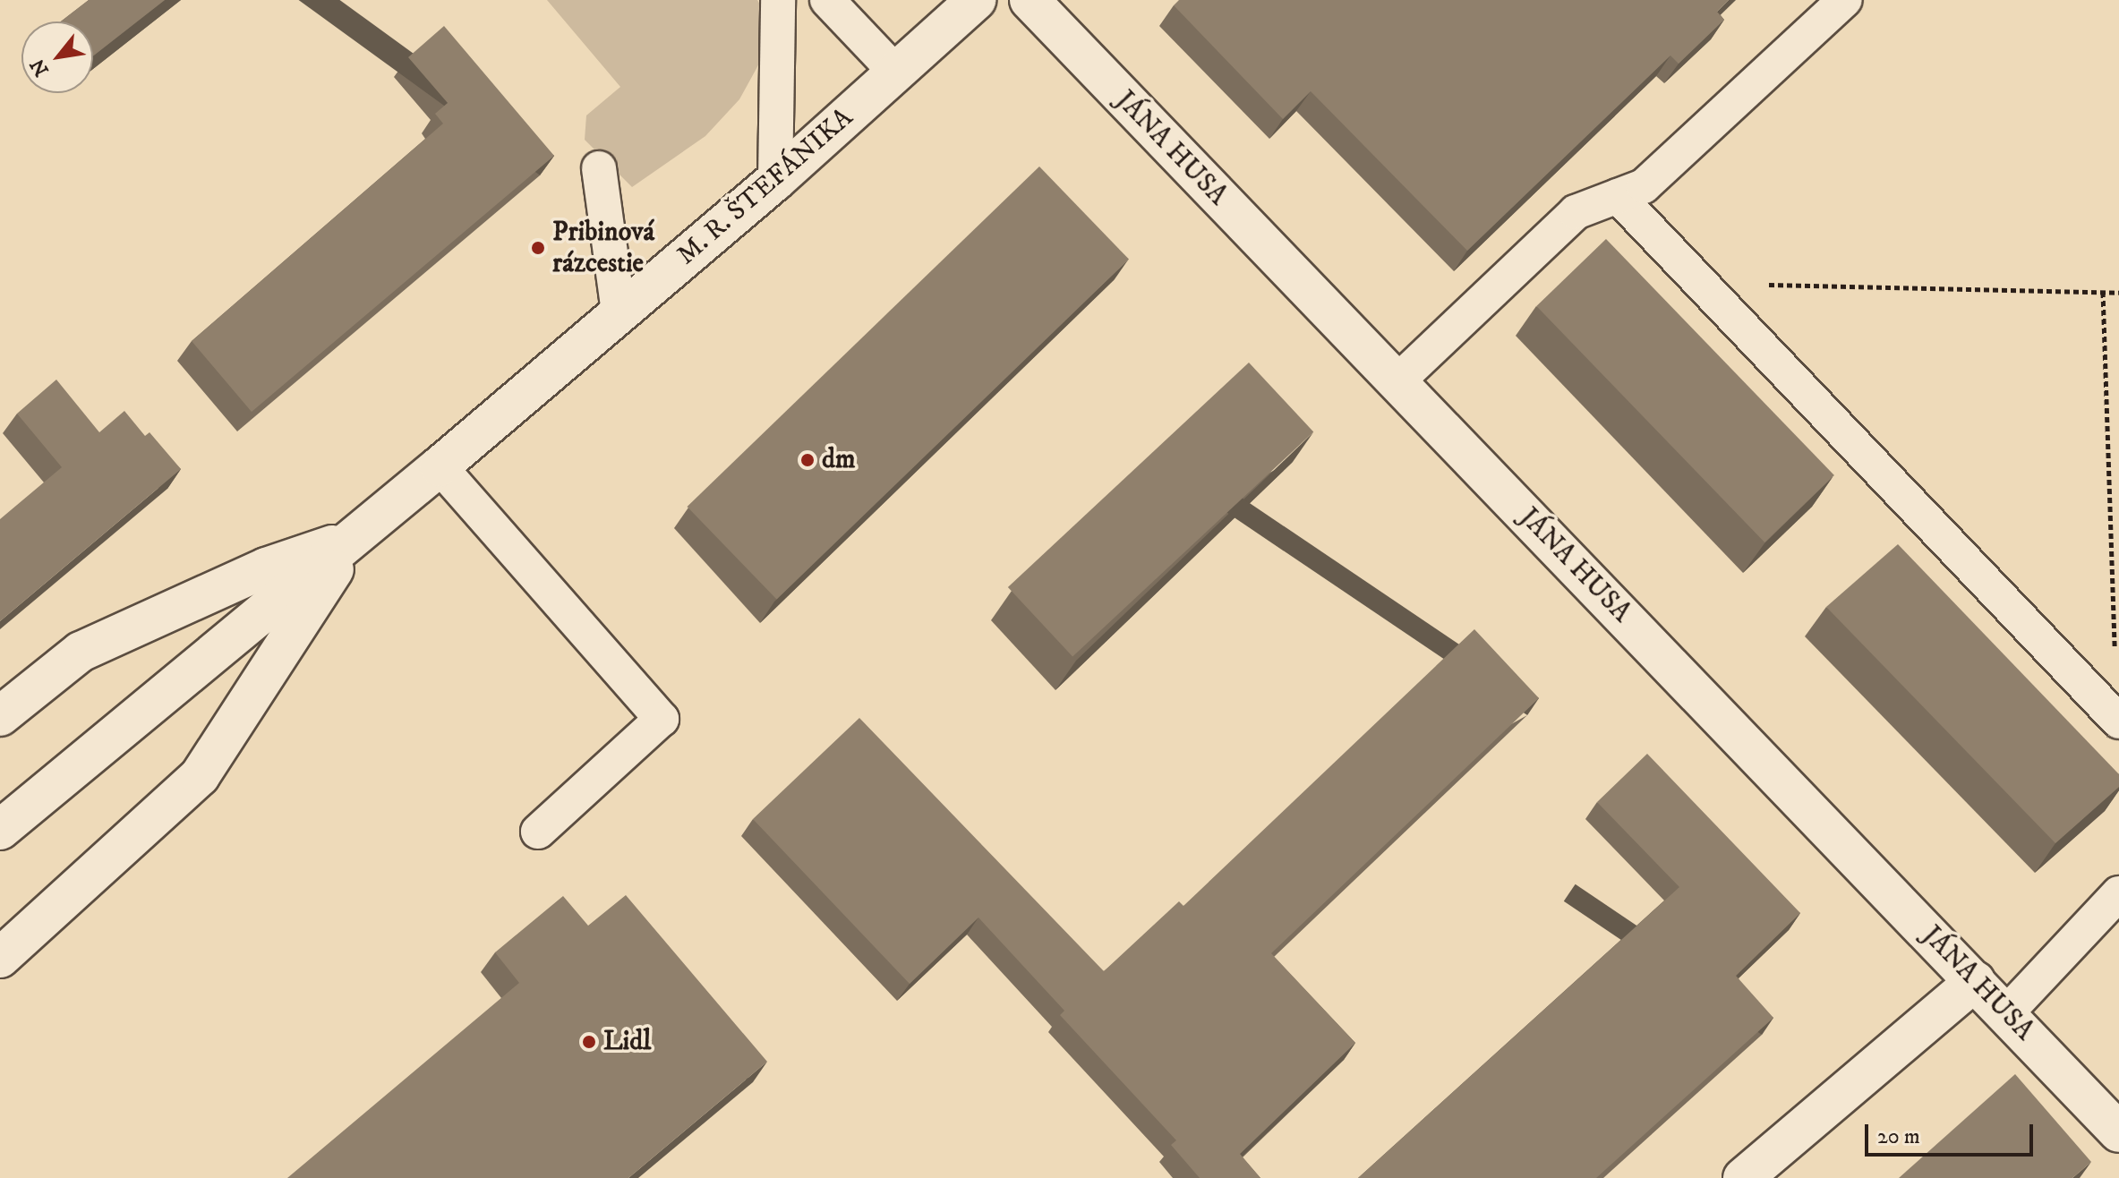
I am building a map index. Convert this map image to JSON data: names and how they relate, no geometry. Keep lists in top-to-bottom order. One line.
{"streets":{"street":["JÁNA HUSA","M. R. ŠTEFÁNIKA"]},"places":["Pribinová rázcestie","dm","Lidl"],"scale_bar":"20 m","north":"bottom left"}
